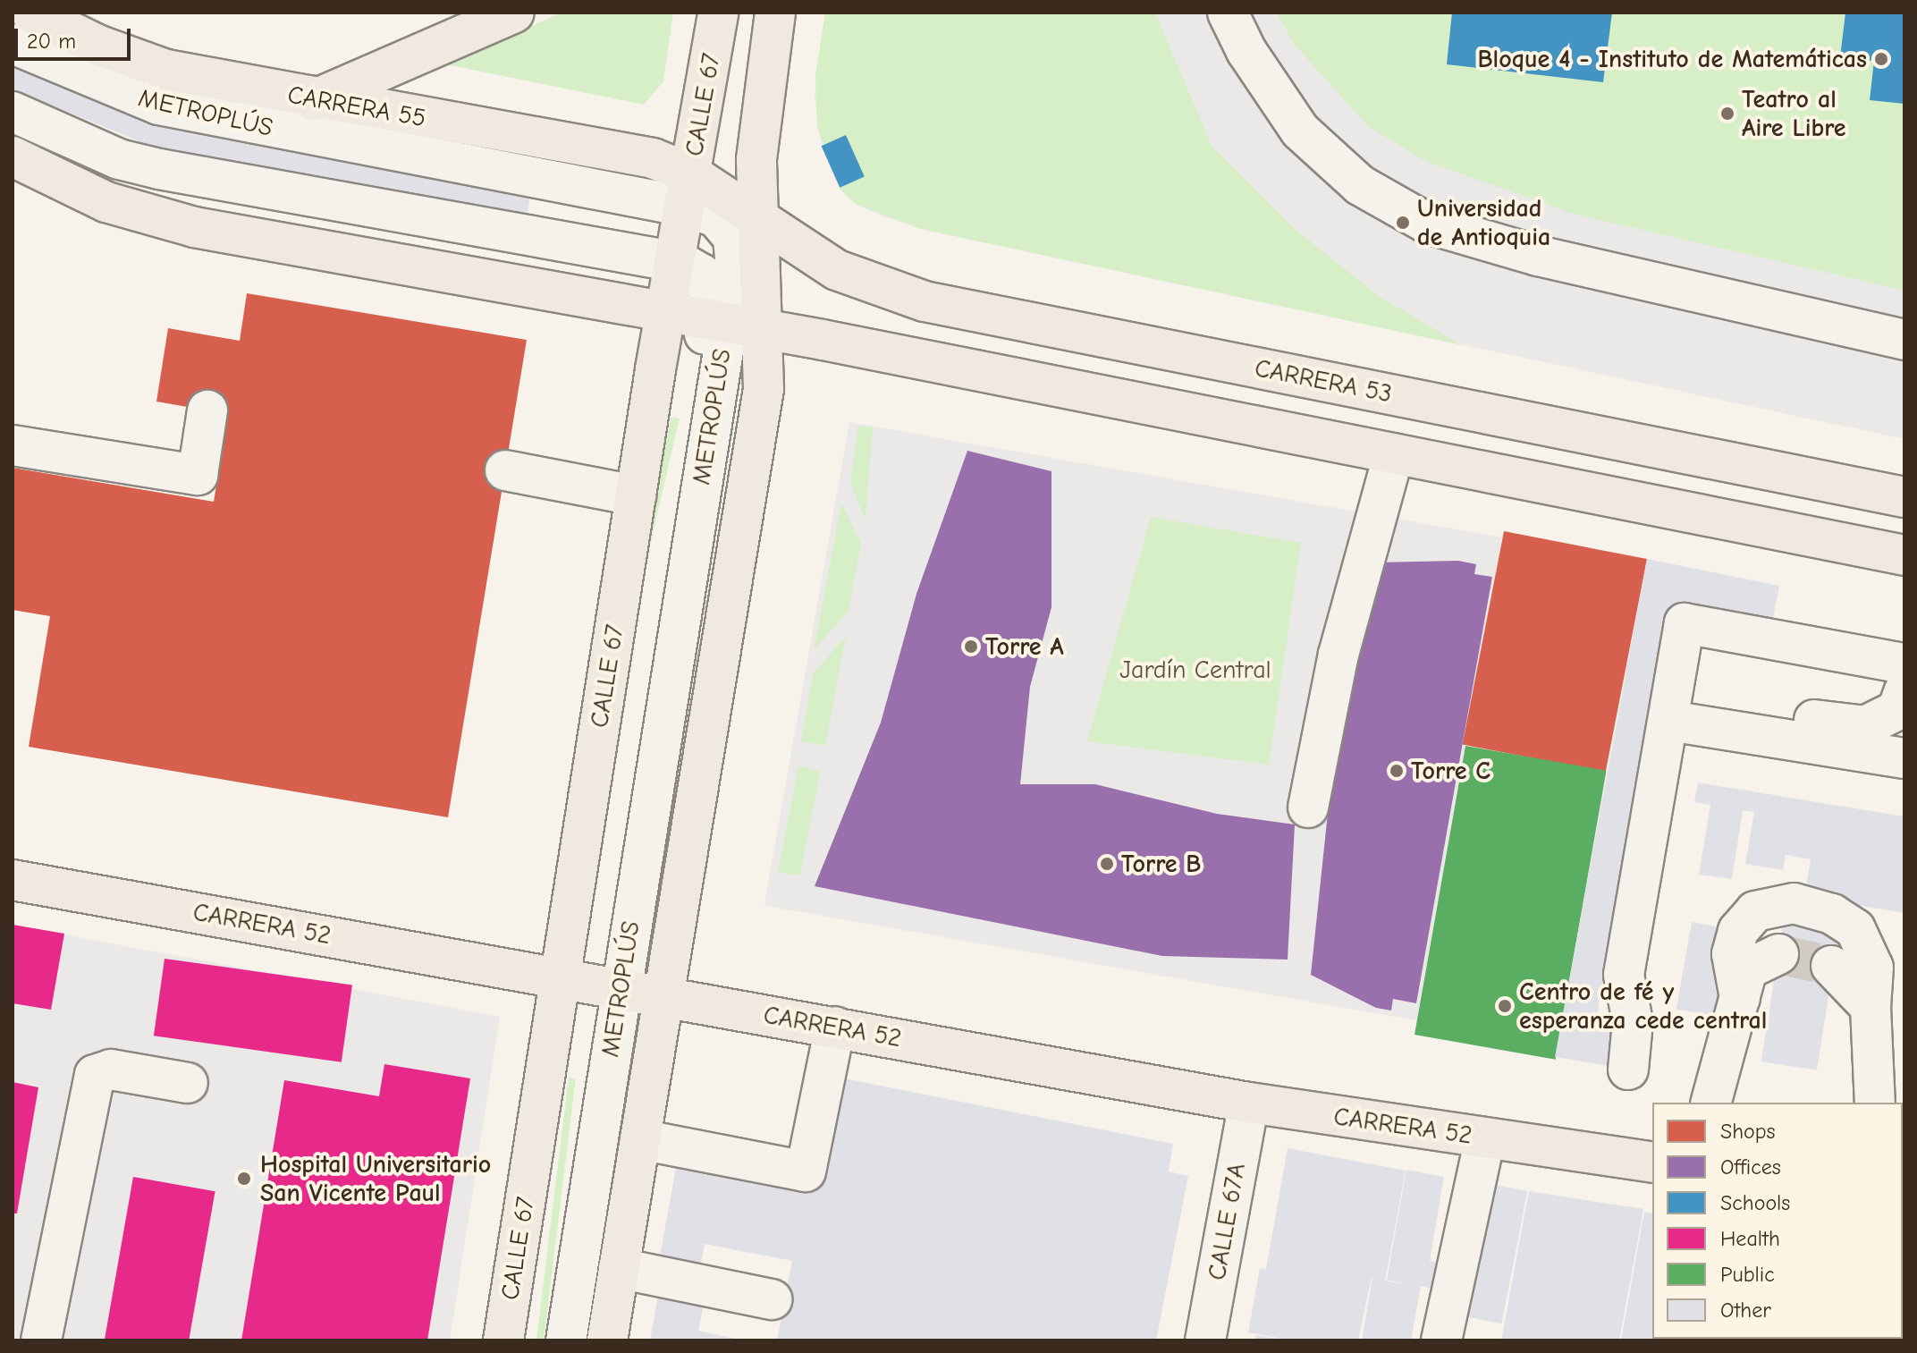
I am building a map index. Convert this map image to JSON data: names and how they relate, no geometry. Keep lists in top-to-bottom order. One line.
{"streets":{"main road":["CALLE 67","CARRERA 55","CARRERA 53","CARRERA 52"],"street":["METROPLÚS","CALLE 67A"]},"crossings":[["CALLE 67","CARRERA 55"],["CALLE 67","METROPLÚS"],["CALLE 67","CARRERA 52"],["CARRERA 55","METROPLÚS"],["CARRERA 55","CARRERA 53"],["METROPLÚS","CARRERA 52"],["CARRERA 52","CALLE 67A"]],"parks":["Jardín Central"],"places":["Bloque 4 - Instituto de Matemáticas","Teatro al Aire Libre","Universidad de Antioquia","Torre A","Torre C","Torre B","Centro de fé y esperanza cede central","Hospital Universitario San Vicente Paul"],"legend":["Shops","Offices","Schools","Health","Public","Other"],"scale_bar":"20 m"}
